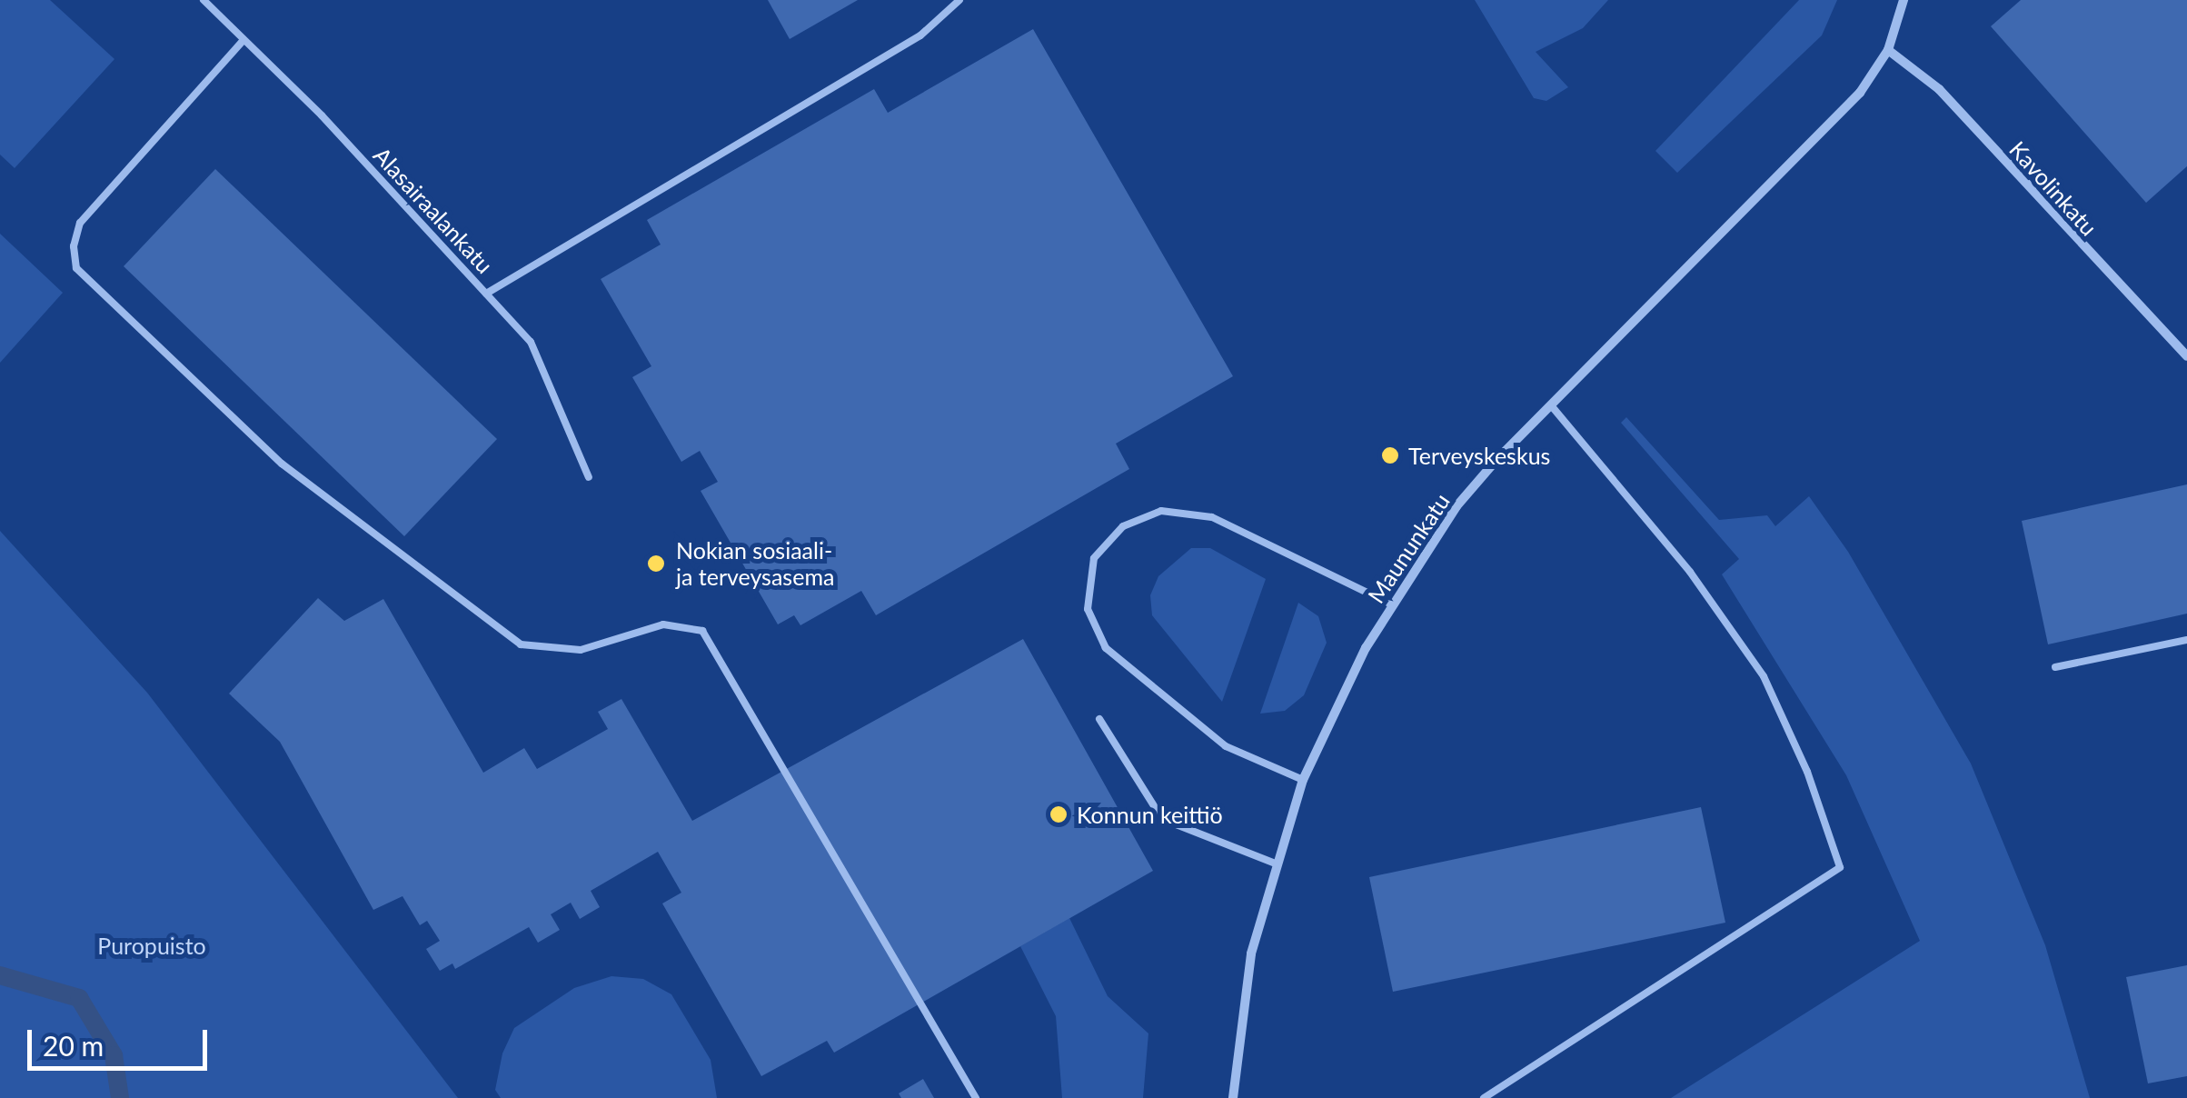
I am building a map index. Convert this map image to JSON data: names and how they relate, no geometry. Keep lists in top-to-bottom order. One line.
{"streets":{"street":["Kavolinkatu","Maununkatu"],"lane":["Alasairaalankatu"]},"crossings":[["Kavolinkatu","Maununkatu"]],"parks":["Puropuisto"],"places":["Terveyskeskus","Nokian sosiaali- ja terveysasema","Konnun keittiö"],"scale_bar":"20 m"}
